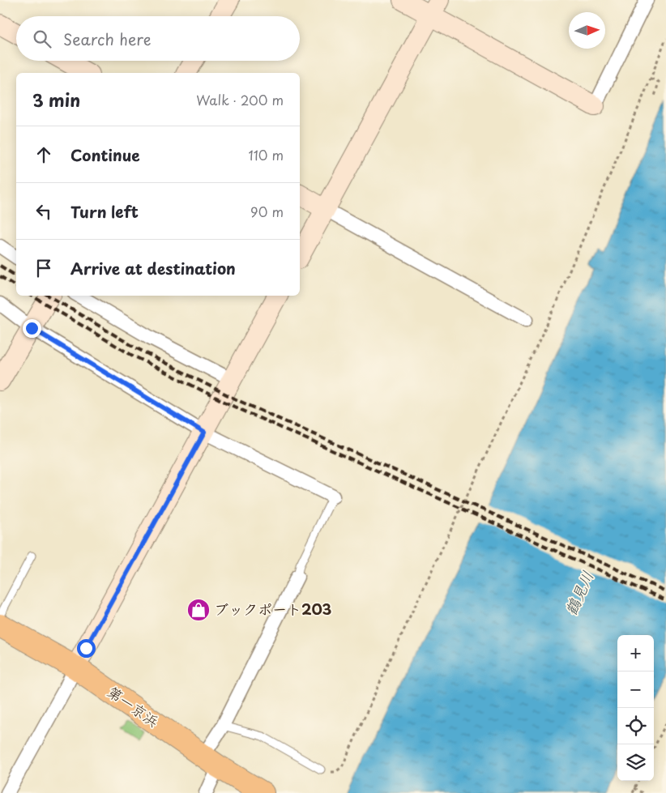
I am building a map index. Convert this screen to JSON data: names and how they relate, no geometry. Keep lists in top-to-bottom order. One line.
{"streets":{"highway":["第一京浜"]},"water":["鶴見川"],"places":{"shop":["ブックポート203"]},"north":"right","page":{"search":"Search here","heading":["3 min","Walk · 200 m"],"list":[["Continue","110 m"],["Turn left","90 m"],"Arrive at destination"],"map_buttons":["+","−"]}}
